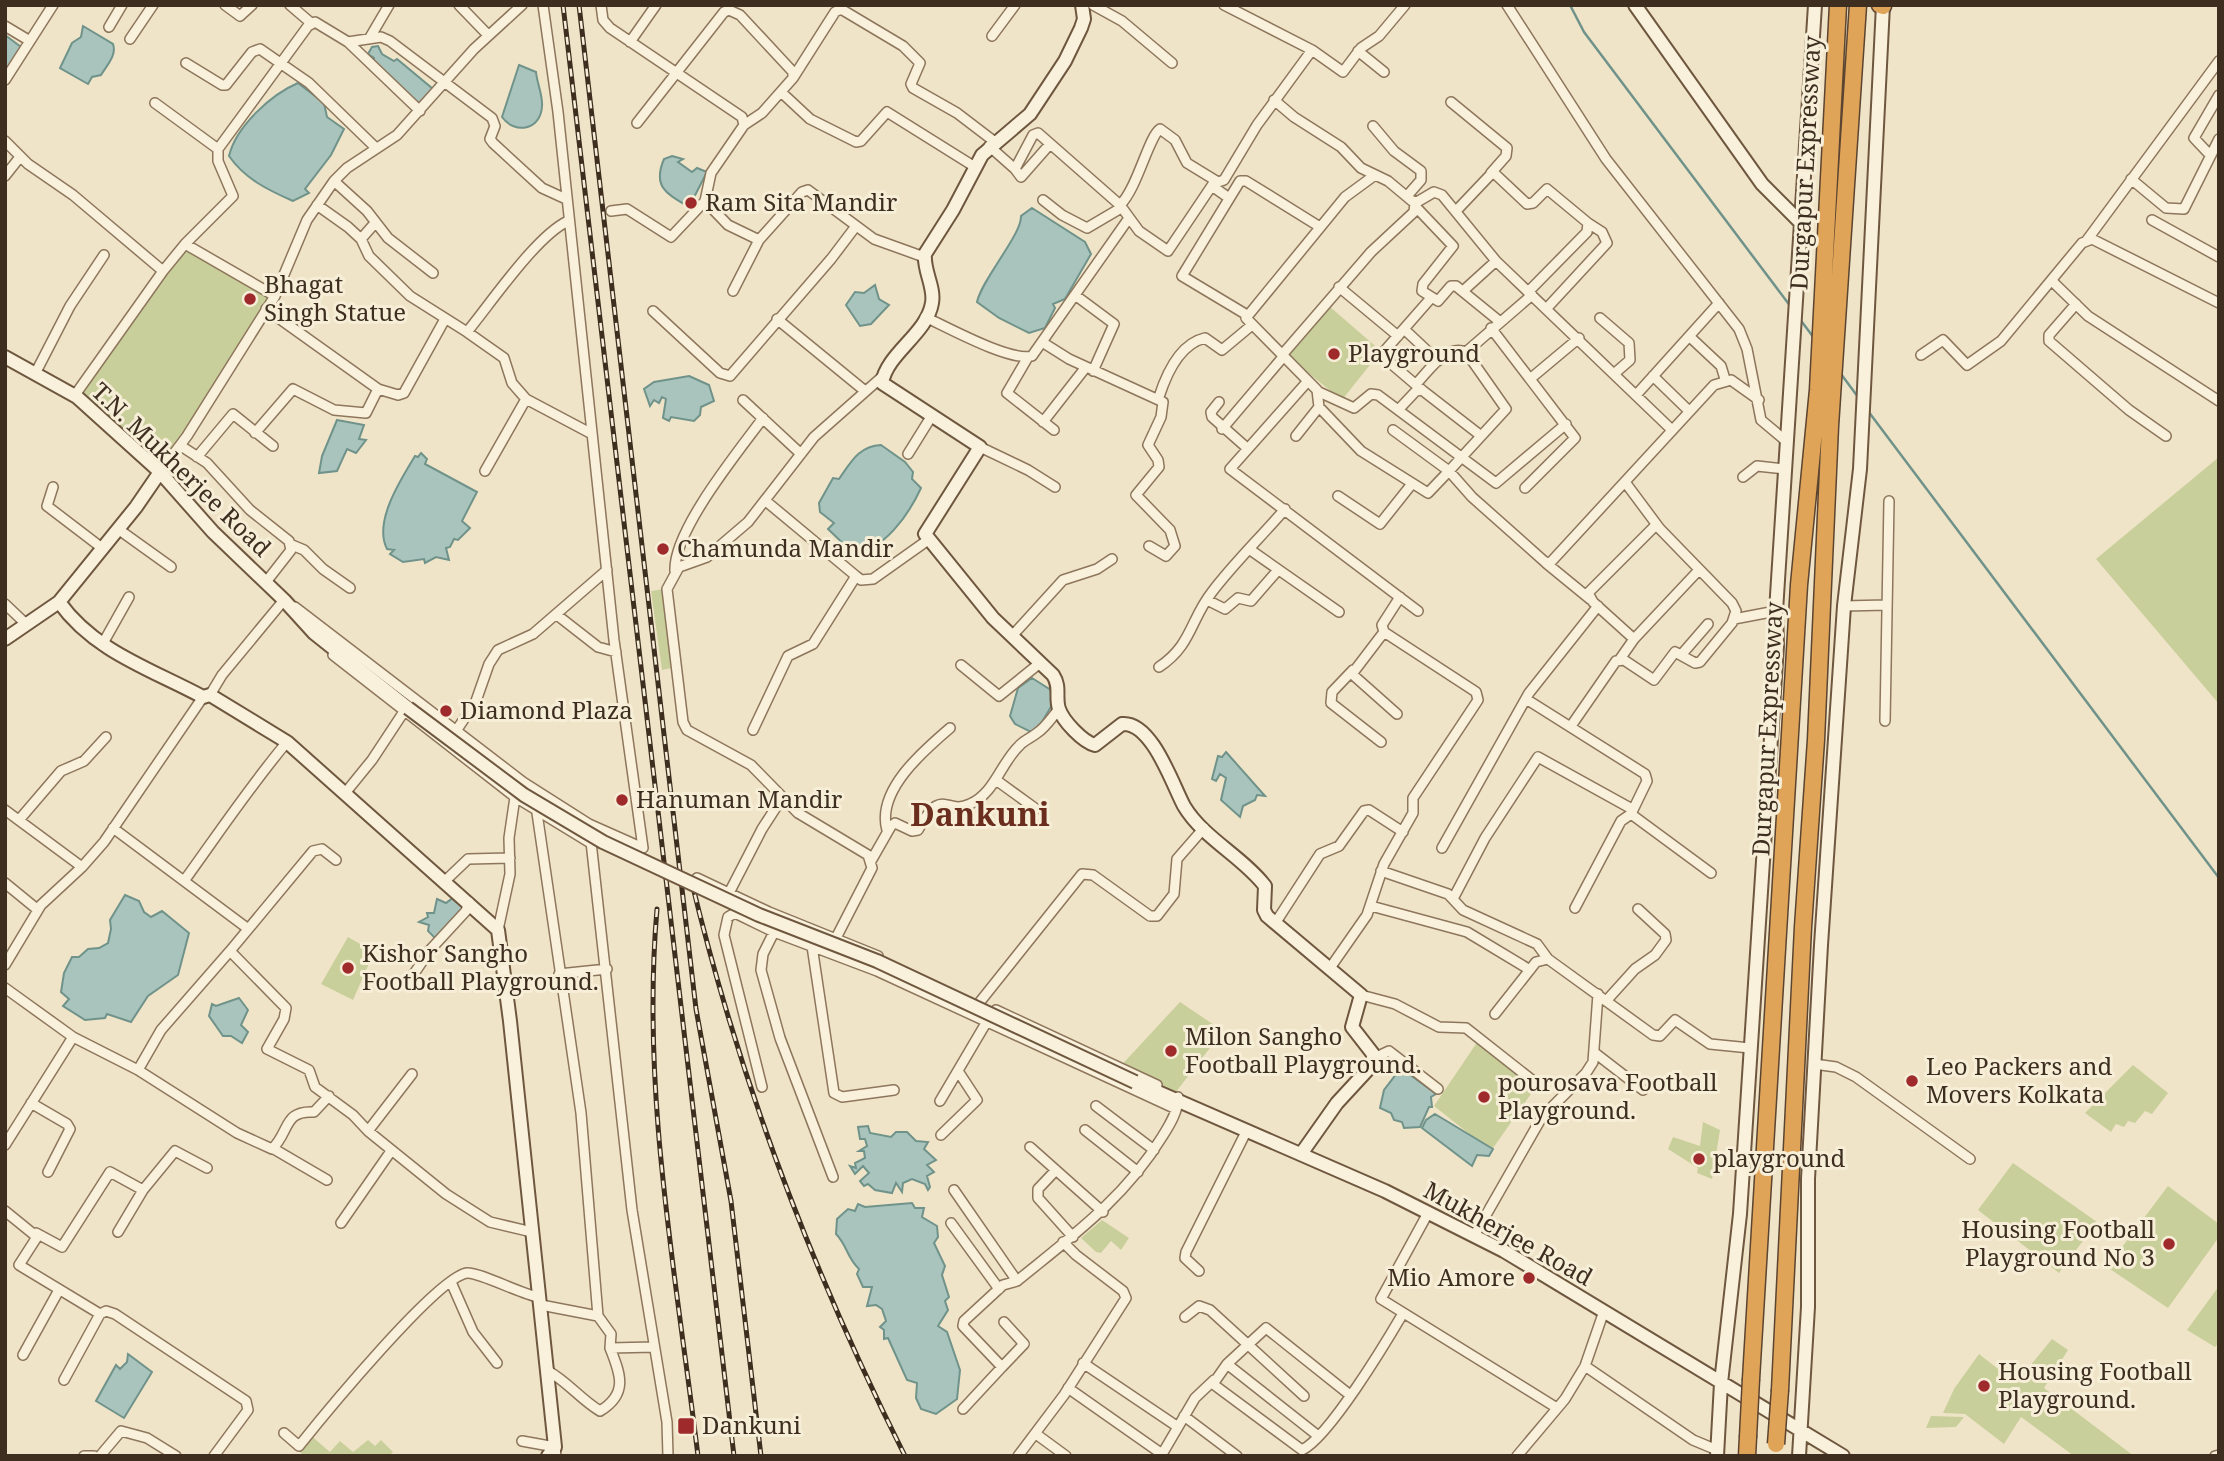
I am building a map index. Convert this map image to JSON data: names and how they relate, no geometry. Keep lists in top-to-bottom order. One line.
{"streets":{"highway":["Durgapur Expressway"],"street":["T.N. Mukherjee Road","Mukherjee Road"]},"crossings":[["T.N. Mukherjee Road","Mukherjee Road"]],"districts":["Dankuni"],"places":{"other":["Ram Sita Mandir","Bhagat Singh Statue","Playground","Chamunda Mandir","Diamond Plaza","Hanuman Mandir","Kishor Sangho Football Playground.","Milon Sangho Football Playground.","Leo Packers and Movers Kolkata","pourosava Football Playground.","playground","Housing Football Playground No 3","Mio Amore","Housing Football Playground."],"transit":["Dankuni"]}}
